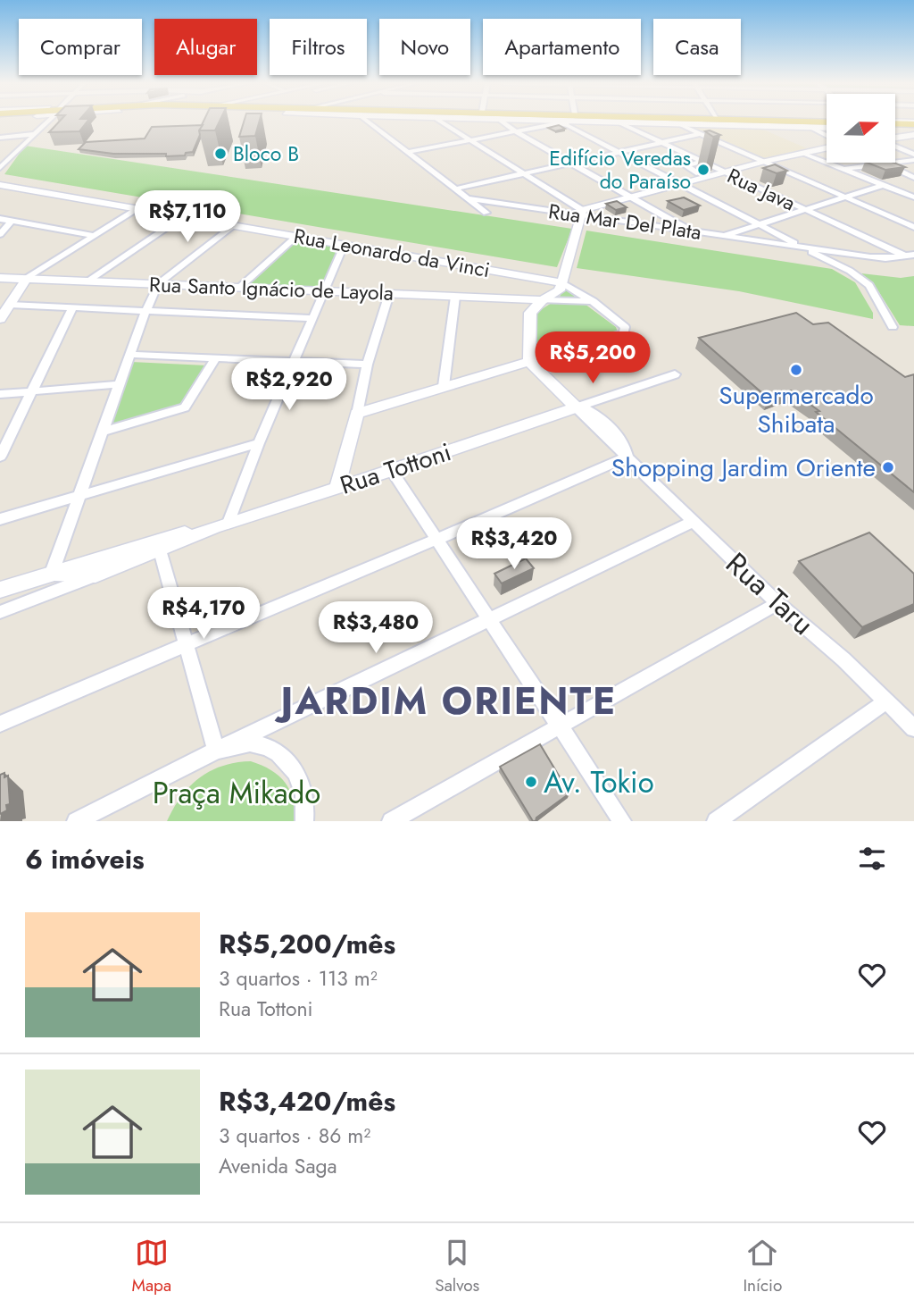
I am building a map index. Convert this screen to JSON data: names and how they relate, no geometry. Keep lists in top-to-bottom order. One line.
{"streets":{"street":["Rua Java","Rua Mar Del Plata","Rua Leonardo da Vinci","Rua Santo Ignácio de Layola","Rua Tottoni","Rua Taru"]},"crossings":[["Rua Java","Rua Mar Del Plata"],["Rua Tottoni","Rua Taru"]],"districts":["JARDIM ORIENTE"],"parks":["Praça Mikado"],"places":["Bloco B","Edifício Veredas do Paraíso","Supermercado Shibata","Shopping Jardim Oriente","Av. Tokio"],"north":"right","page":{"chip":["Comprar","Alugar","Filtros","Novo","Apartamento","Casa"],"price":["R$7,110","R$5,200","R$2,920","R$3,420","R$4,170","R$3,480"],"heading":"6 imóveis","list":[{"name":"R$5,200/mês","note":"3 quartos · 113 m² · Rua Tottoni"},{"name":"R$3,420/mês","note":"3 quartos · 86 m² · Avenida Saga"}],"tabs":["Mapa","Salvos","Início"]}}
